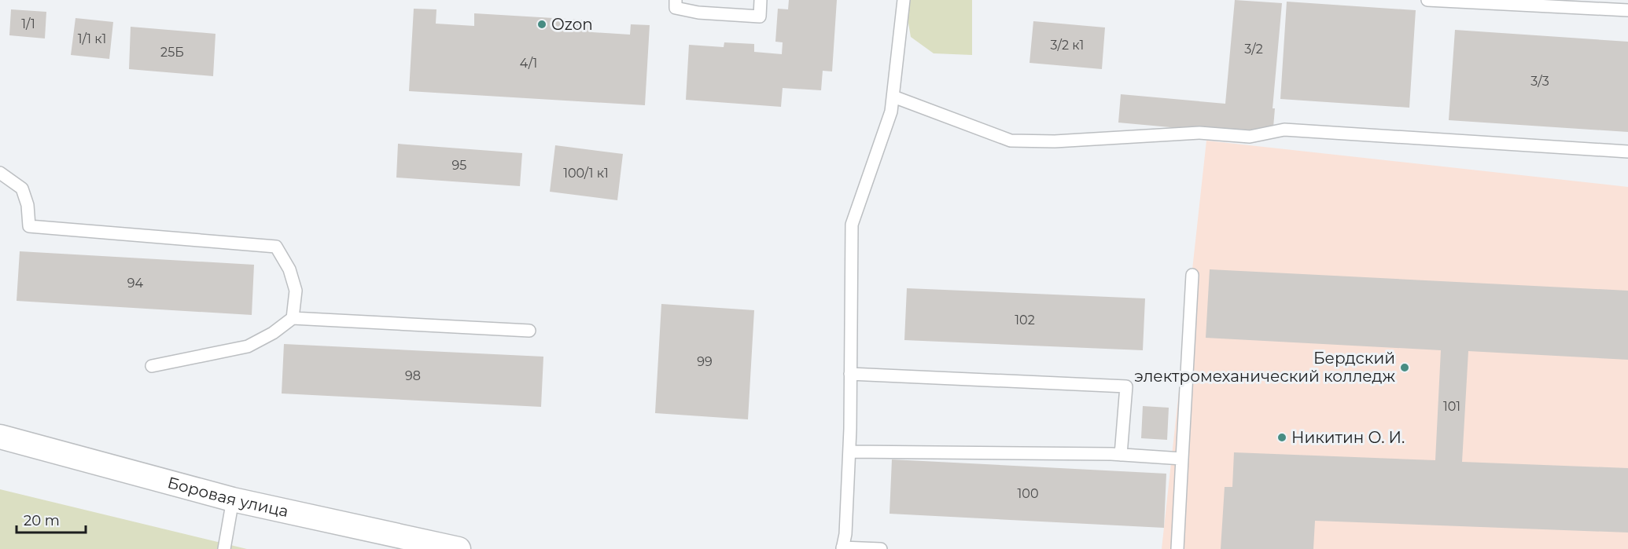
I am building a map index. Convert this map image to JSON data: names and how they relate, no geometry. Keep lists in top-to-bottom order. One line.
{"streets":{"street":["Боровая улица"]},"places":["Ozon","Бердский электромеханический колледж","Никитин О. И."],"house_numbers":["1/1","1/1 к1","3/2 к1","3/2","25Б","4/1","3/3","95","100/1 к1","94","102","99","98","101","100"],"scale_bar":"20 m"}
